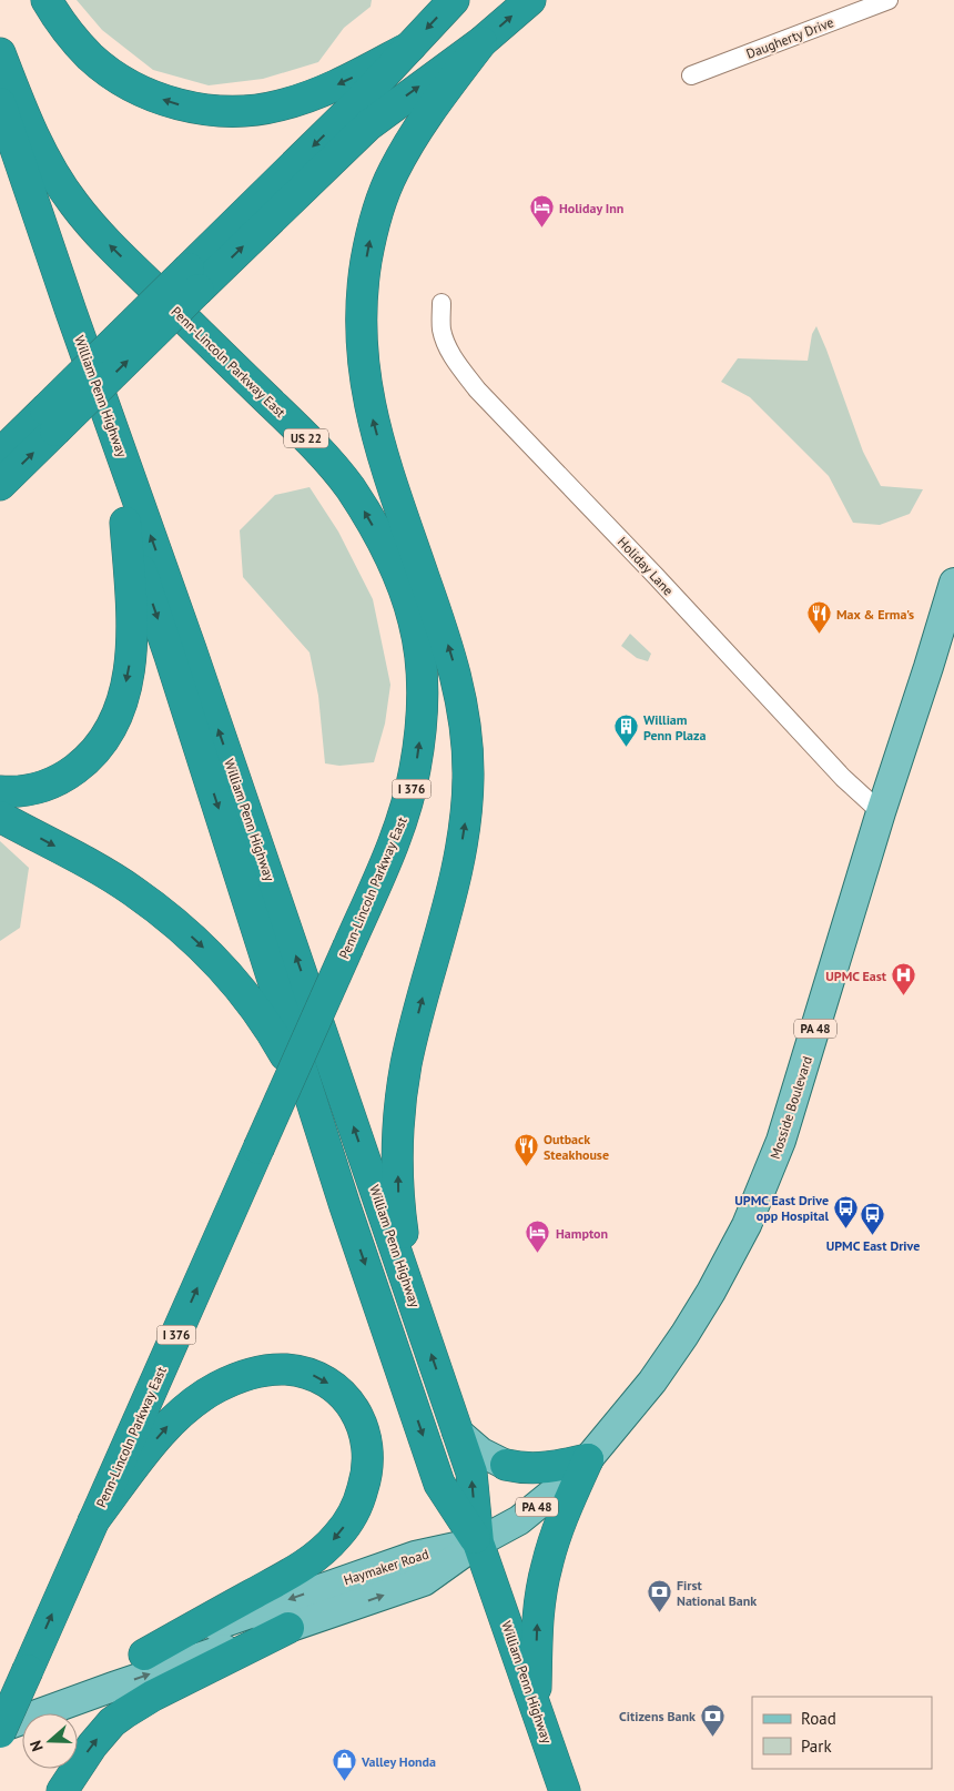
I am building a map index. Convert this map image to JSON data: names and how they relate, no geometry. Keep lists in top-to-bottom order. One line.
{"streets":{"highway":["Penn-Lincoln Parkway East","William Penn Highway","US 22","I 376"],"main road":["PA 48","Mosside Boulevard","Haymaker Road"],"street":["Daugherty Drive","Holiday Lane"]},"crossings":[["William Penn Highway","Mosside Boulevard"],["William Penn Highway","Haymaker Road"],["Holiday Lane","Mosside Boulevard"],["Mosside Boulevard","Haymaker Road"]],"places":{"hotel":["Holiday Inn","Hampton"],"restaurant":["Max & Erma's","Outback Steakhouse"],"building":["William Penn Plaza"],"hospital":["UPMC East"],"bus stop":["UPMC East Drive opp Hospital","UPMC East Drive"],"bank":["First National Bank","Citizens Bank"],"shop":["Valley Honda"]},"legend":["Road","Park"],"north":"left"}
